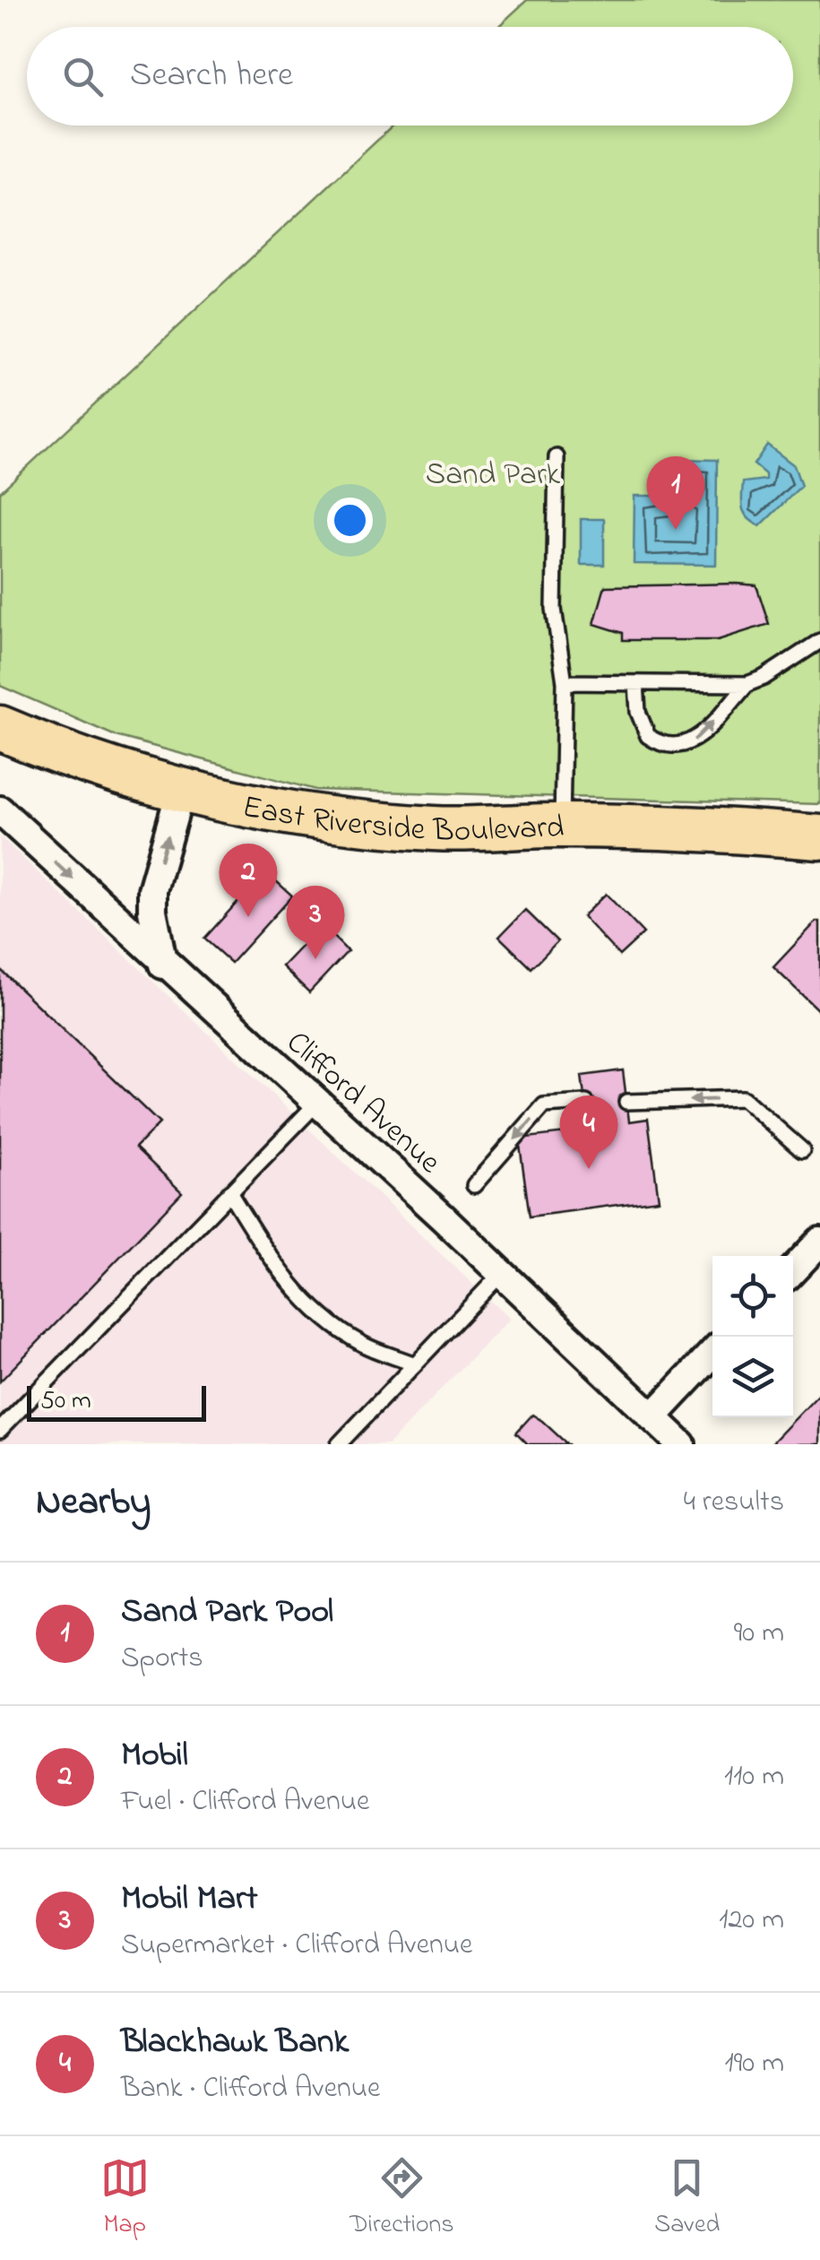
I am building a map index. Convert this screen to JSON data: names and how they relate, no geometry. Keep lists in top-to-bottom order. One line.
{"streets":{"main road":["East Riverside Boulevard"],"street":["Clifford Avenue"]},"parks":["Sand Park"],"scale_bar":"50 m","page":{"search":"Search here","pins":["1","2","3","4"],"scale":"50 m","heading":["Nearby","4 results"],"list":[{"mark":"1","name":"Sand Park Pool","note":"Sports","value":"90 m"},{"mark":"2","name":"Mobil","note":"Fuel · Clifford Avenue","value":"110 m"},{"mark":"3","name":"Mobil Mart","note":"Supermarket · Clifford Avenue","value":"120 m"},{"mark":"4","name":"Blackhawk Bank","note":"Bank · Clifford Avenue","value":"190 m"}],"nav":["Map","Directions","Saved"]}}
